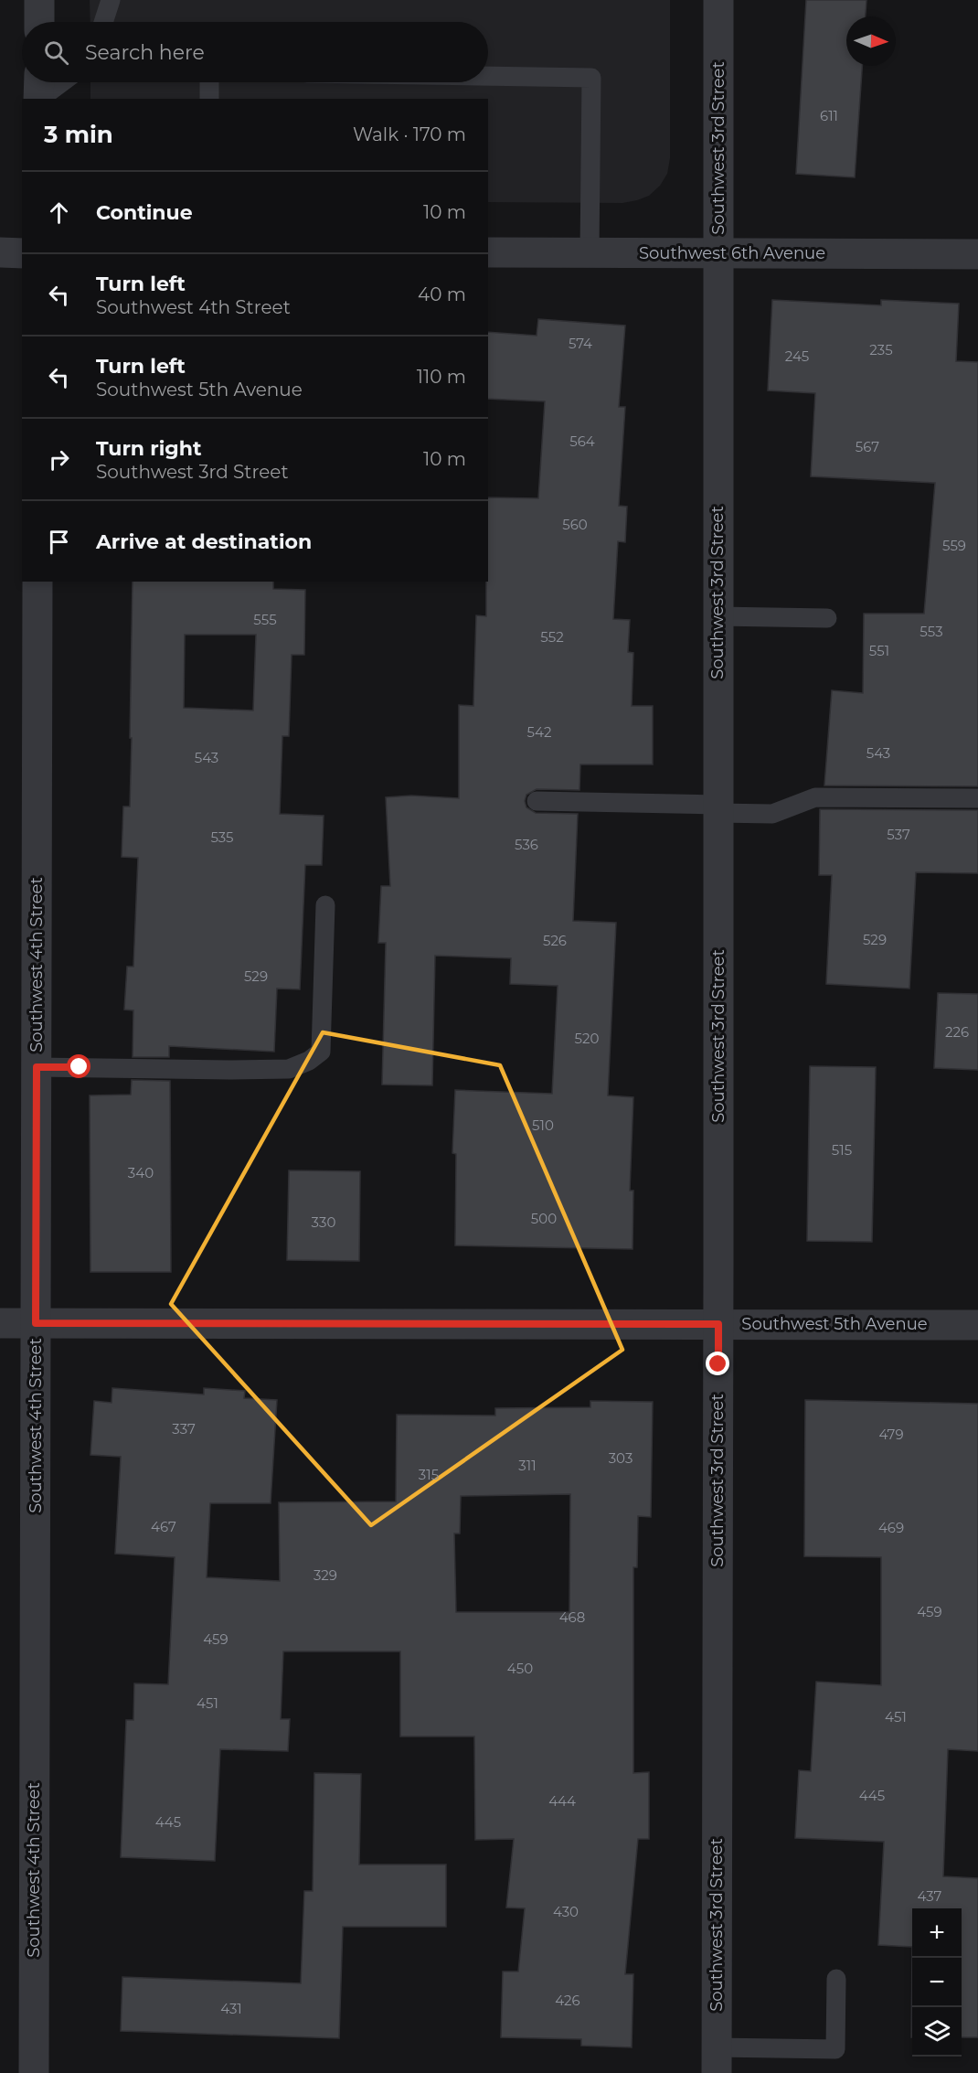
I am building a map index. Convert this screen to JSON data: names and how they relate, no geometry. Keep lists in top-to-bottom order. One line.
{"streets":{"street":["Southwest 3rd Street","Southwest 6th Avenue","Southwest 4th Street","Southwest 5th Avenue"]},"crossings":[["Southwest 3rd Street","Southwest 6th Avenue"],["Southwest 3rd Street","Southwest 5th Avenue"],["Southwest 4th Street","Southwest 5th Avenue"]],"house_numbers":["611","574","235","245","564","567","560","559","555","553","552","551","542","543","543","537","535","536","529","526","529","226","520","510","515","340","500","330","337","479","303","311","315","467","469","329","459","468","459","450","451","451","445","444","445","437","430","426","431"],"north":"right","page":{"search":"Search here","heading":["3 min","Walk · 170 m"],"list":[["Continue","10 m"],["Turn left","Southwest 4th Street","40 m"],["Turn left","Southwest 5th Avenue","110 m"],["Turn right","Southwest 3rd Street","10 m"],"Arrive at destination"],"map_buttons":["+","−"]}}
